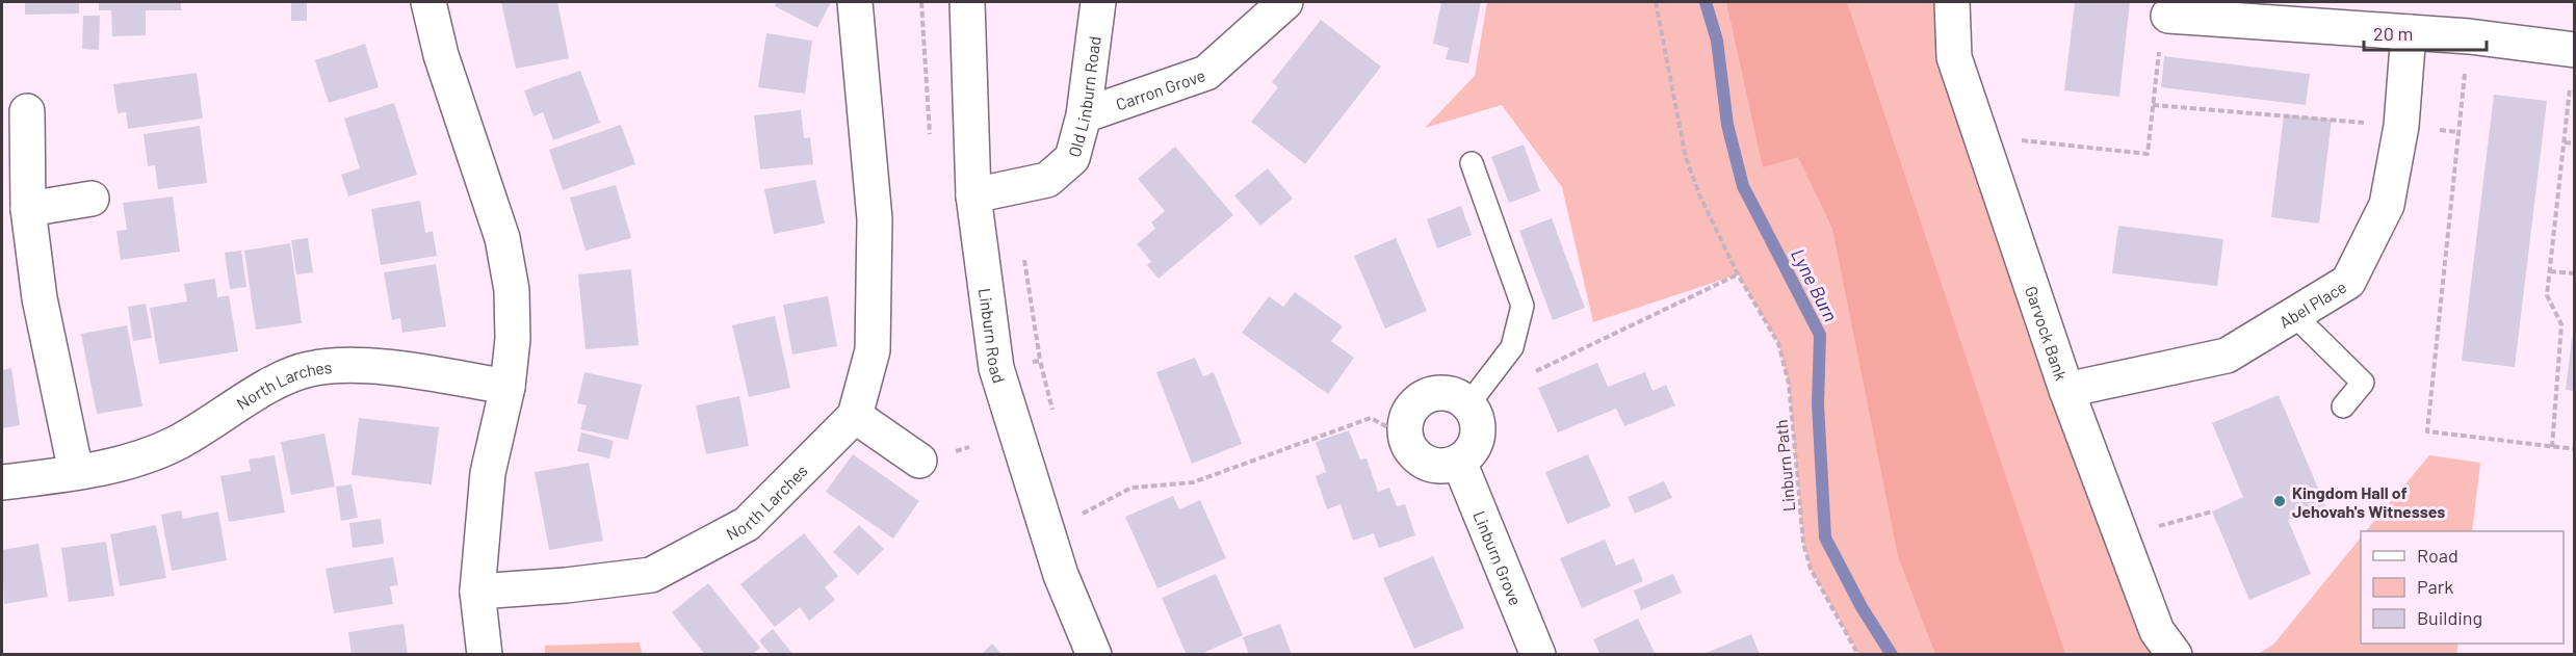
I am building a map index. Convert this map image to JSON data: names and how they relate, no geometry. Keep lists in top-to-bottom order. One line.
{"streets":{"street":["Carron Grove","Old Linburn Road","Abel Place","Garvock Bank","Linburn Road","North Larches","Linburn Grove"],"path":["Linburn Path"]},"crossings":[["Carron Grove","Old Linburn Road"],["Old Linburn Road","Linburn Road"],["Abel Place","Garvock Bank"]],"water":["Lyne Burn"],"places":["Kingdom Hall of Jehovah's Witnesses"],"legend":["Road","Park","Building"],"scale_bar":"20 m"}
